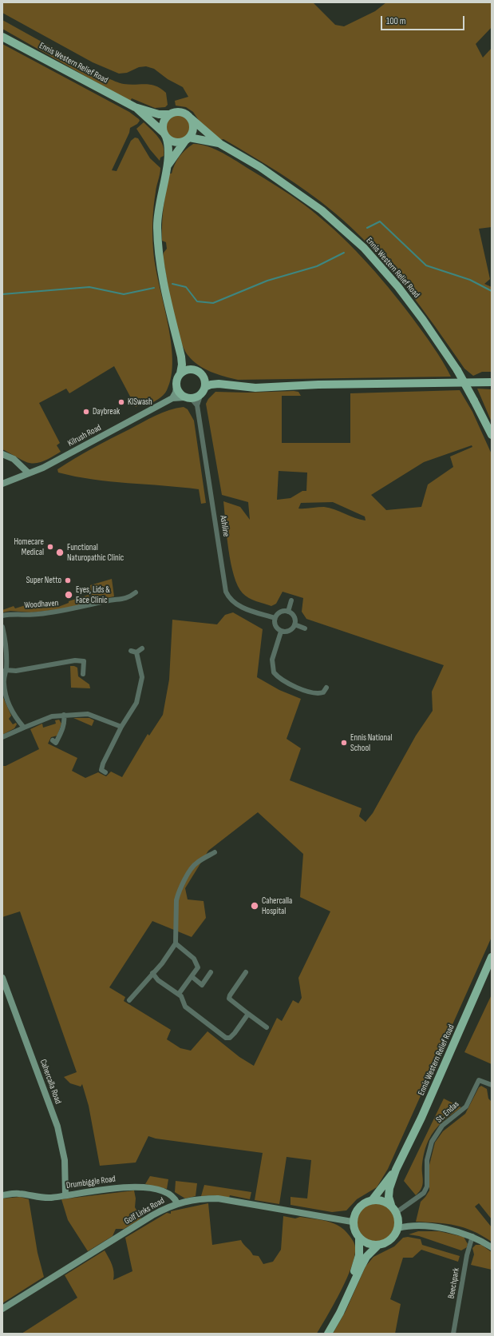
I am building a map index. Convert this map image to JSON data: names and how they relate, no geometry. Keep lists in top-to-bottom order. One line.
{"streets":{"main road":["Ennis Western Relief Road","Kilrush Road","Cahercalla Road","Drumbiggle Road","Golf Links Road"],"street":["Ashline","Woodhaven","St. Endas","Beechpark"]},"crossings":[["Ennis Western Relief Road","St. Endas"],["Ennis Western Relief Road","Golf Links Road"],["Kilrush Road","Ashline"],["Cahercalla Road","Drumbiggle Road"],["St. Endas","Golf Links Road"],["Drumbiggle Road","Golf Links Road"]],"places":["KISwash","Daybreak","Homecare Medical","Functional Naturopathic Clinic","Super Netto","Eyes, Lids & Face Clinic","Ennis National School","Cahercalla Hospital"],"scale_bar":"100 m"}
